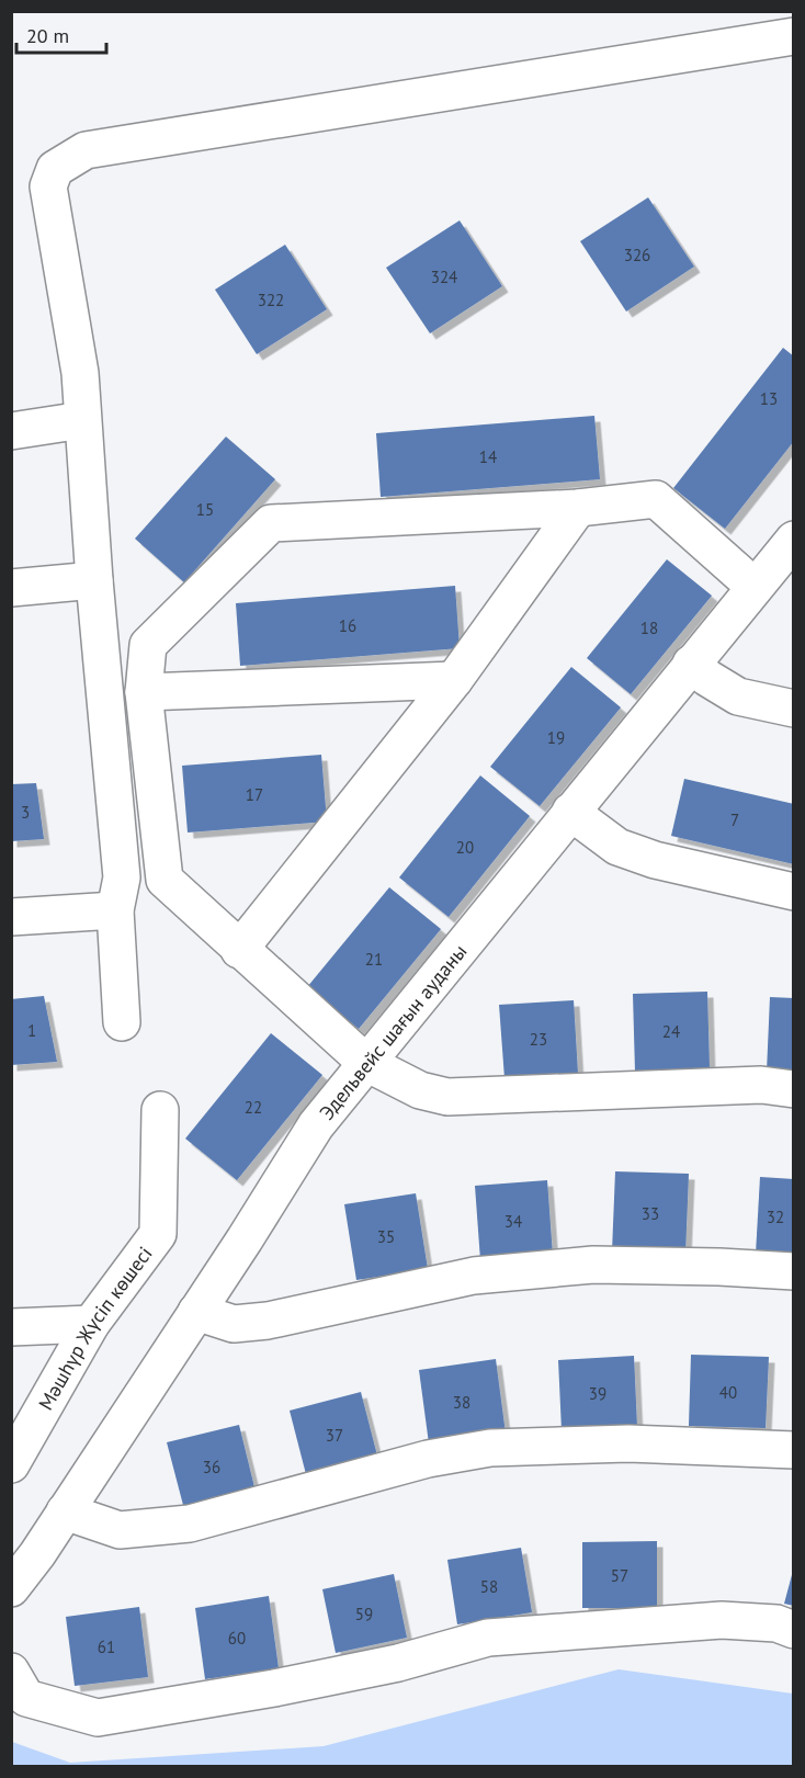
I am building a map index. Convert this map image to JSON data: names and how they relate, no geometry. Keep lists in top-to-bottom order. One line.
{"streets":{"street":["Эдельвейс шағын ауданы","Мәшhүр Жүсіп көшесі"]},"house_numbers":["326","324","322","13","14","15","16","18","19","17","3","7","20","21","1","24","23","22","33","32","34","35","40","39","38","37","36","57","58","59","60","61"],"scale_bar":"20 m"}
